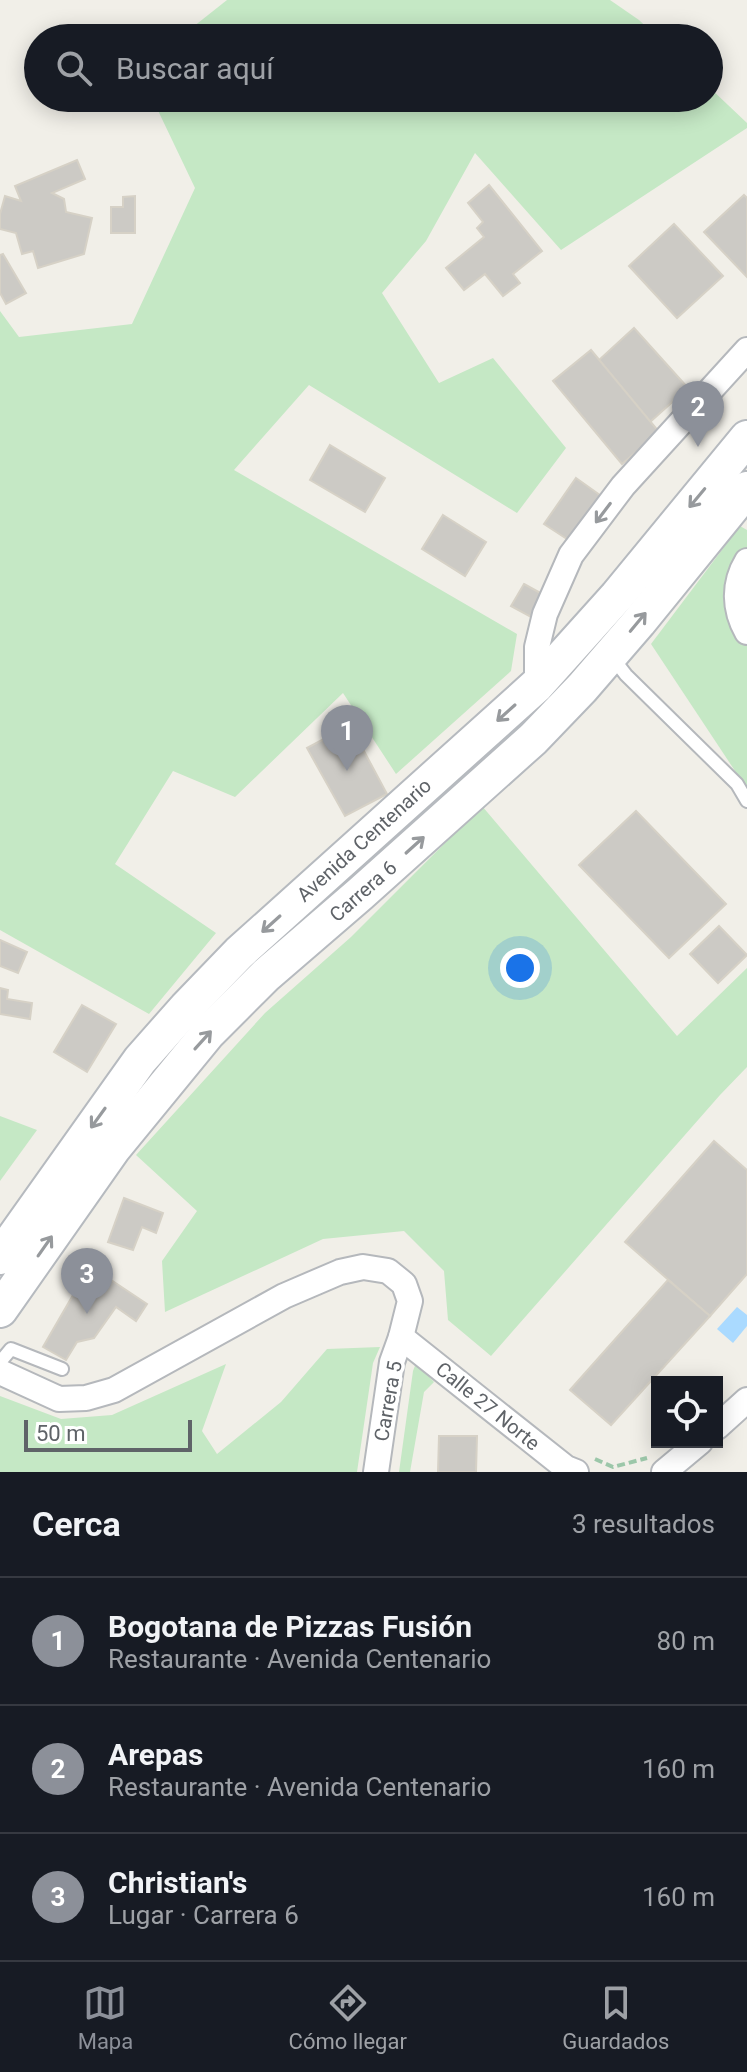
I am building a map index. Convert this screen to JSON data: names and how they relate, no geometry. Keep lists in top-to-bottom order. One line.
{"streets":{"main road":["Avenida Centenario","Carrera 6"],"street":["Carrera 5","Calle 27 Norte"]},"crossings":[["Carrera 5","Calle 27 Norte"]],"one_way":["Avenida Centenario","Carrera 6"],"scale_bar":"50 m","page":{"search":"Buscar aquí","pins":["2","1","3"],"scale":"50 m","heading":["Cerca","3 resultados"],"list":[{"mark":"1","name":"Bogotana de Pizzas Fusión","note":"Restaurante · Avenida Centenario","value":"80 m"},{"mark":"2","name":"Arepas","note":"Restaurante · Avenida Centenario","value":"160 m"},{"mark":"3","name":"Christian's","note":"Lugar · Carrera 6","value":"160 m"}],"nav":["Mapa","Cómo llegar","Guardados"]}}
